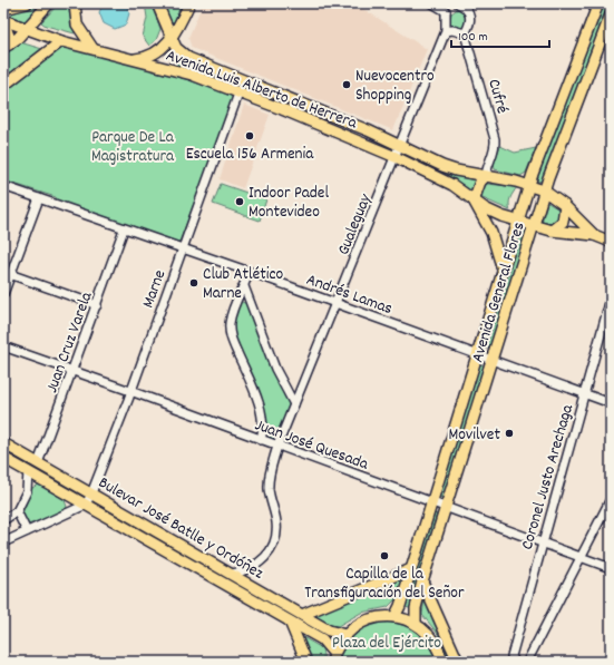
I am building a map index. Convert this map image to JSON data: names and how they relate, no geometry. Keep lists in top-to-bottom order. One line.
{"streets":{"main road":["Avenida Luis Alberto de Herrera","Cufré","Avenida General Flores","Bulevar José Batlle y Ordóñez"],"street":["Gualeguay","Marne","Andrés Lamas","Juan Cruz Varela","Juan José Quesada","Coronel Justo Arechaga"]},"crossings":[["Avenida Luis Alberto de Herrera","Cufré"],["Avenida Luis Alberto de Herrera","Gualeguay"],["Avenida Luis Alberto de Herrera","Marne"],["Avenida Luis Alberto de Herrera","Avenida General Flores"],["Gualeguay","Andrés Lamas"],["Gualeguay","Juan José Quesada"],["Gualeguay","Bulevar José Batlle y Ordóñez"],["Marne","Andrés Lamas"],["Marne","Juan José Quesada"],["Marne","Bulevar José Batlle y Ordóñez"],["Avenida General Flores","Andrés Lamas"],["Avenida General Flores","Juan José Quesada"],["Avenida General Flores","Bulevar José Batlle y Ordóñez"],["Andrés Lamas","Juan Cruz Varela"],["Andrés Lamas","Coronel Justo Arechaga"],["Juan Cruz Varela","Juan José Quesada"],["Juan Cruz Varela","Bulevar José Batlle y Ordóñez"],["Juan José Quesada","Coronel Justo Arechaga"]],"parks":["Parque De La Magistratura","Plaza del Ejército"],"places":["Nuevocentro Shopping","Escuela 156 Armenia","Indoor Padel Montevideo","Club Atlético Marne","Movilvet","Capilla de la Transfiguración del Señor"],"scale_bar":"100 m"}
